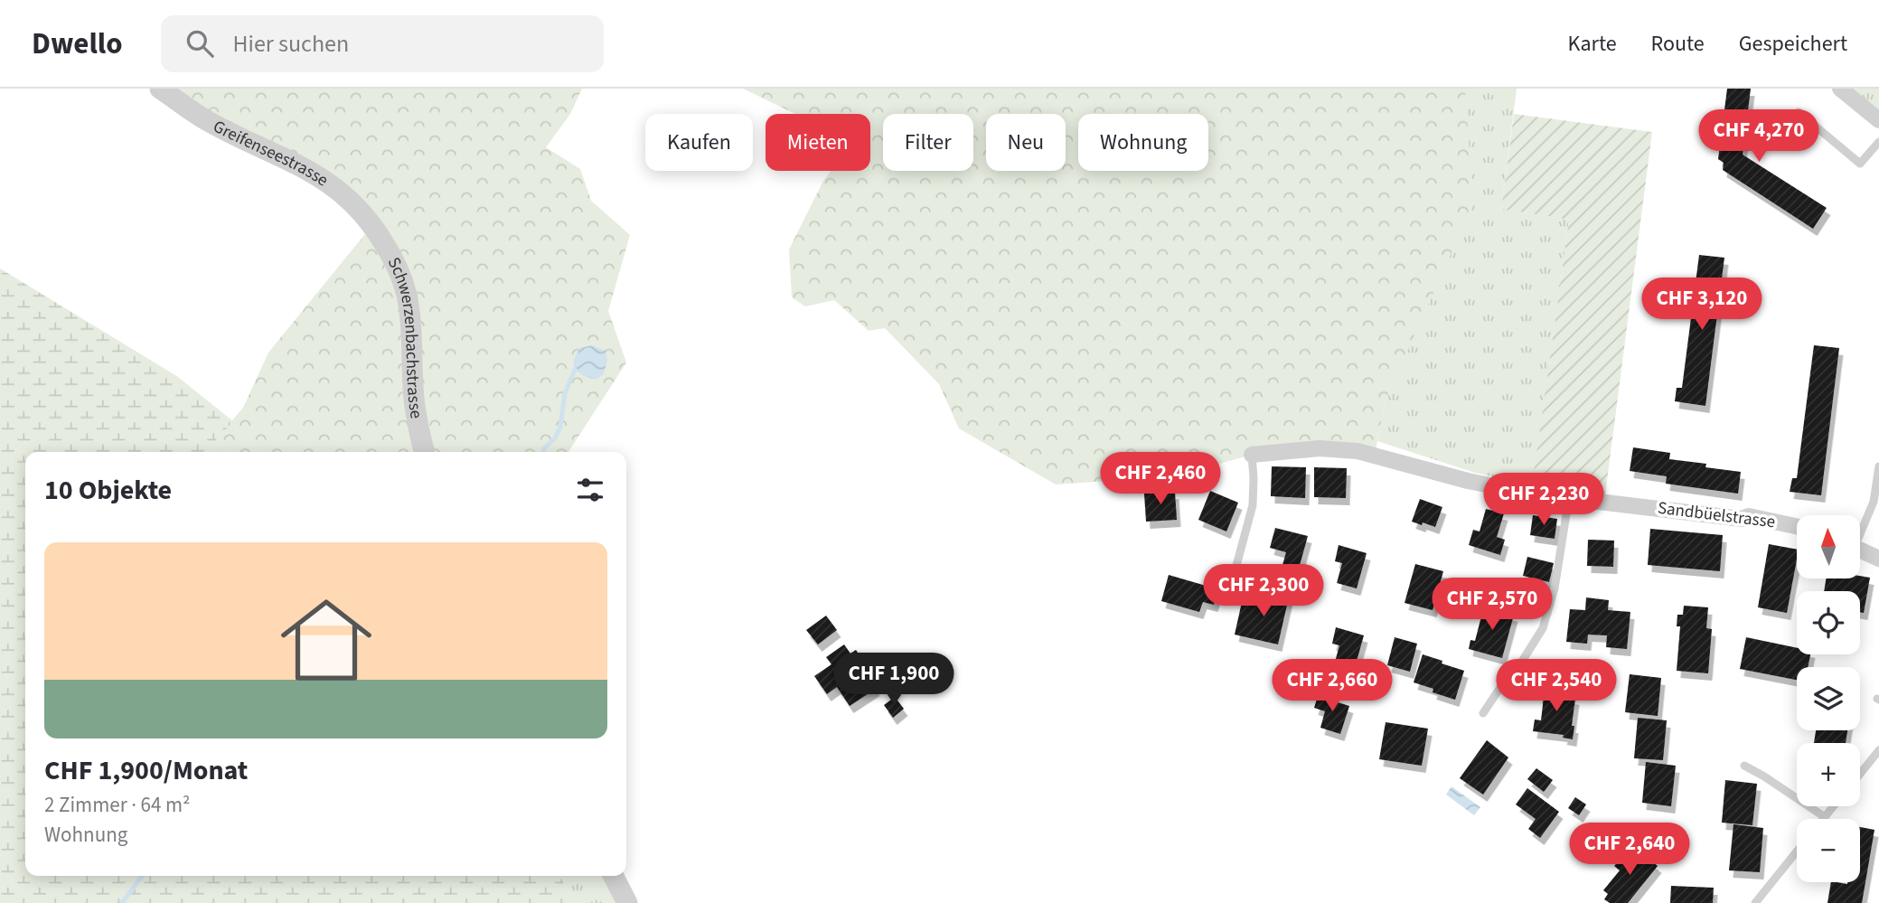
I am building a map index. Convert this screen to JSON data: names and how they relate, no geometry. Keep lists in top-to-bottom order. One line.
{"streets":{"street":["Greifenseestrasse","Schwerzenbachstrasse","Sandbüelstrasse"]},"crossings":[["Greifenseestrasse","Schwerzenbachstrasse"]],"north":"top","page":{"header":"Dwello","search":"Hier suchen","nav":["Karte","Route","Gespeichert"],"price":["CHF 4,270","CHF 3,120","CHF 2,460","CHF 2,230","CHF 2,300","CHF 2,570","CHF 1,900","CHF 2,660","CHF 2,540","CHF 2,640"],"chip":["Kaufen","Mieten","Filter","Neu","Wohnung"],"heading":"10 Objekte","map_buttons":["+","−"],"list":[{"name":"CHF 1,900/Monat","note":"2 Zimmer · 64 m² · Wohnung"}]}}
